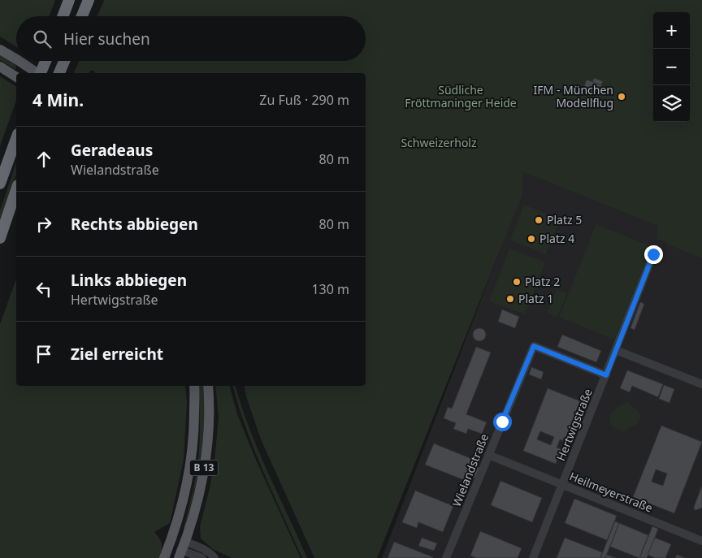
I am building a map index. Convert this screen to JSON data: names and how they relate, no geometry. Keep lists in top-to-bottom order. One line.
{"streets":{"main road":["B 13"],"street":["Hertwigstraße","Wielandstraße","Heilmeyerstraße"]},"crossings":[["Hertwigstraße","Wielandstraße"],["Hertwigstraße","Heilmeyerstraße"],["Wielandstraße","Heilmeyerstraße"]],"parks":["Südliche Fröttmaninger Heide","Schweizerholz"],"places":["IFM - München Modellflug","Platz 5","Platz 4","Platz 2","Platz 1"],"page":{"map_buttons":["+","−"],"search":"Hier suchen","heading":["4 Min.","Zu Fuß · 290 m"],"list":[["Geradeaus","Wielandstraße","80 m"],["Rechts abbiegen","80 m"],["Links abbiegen","Hertwigstraße","130 m"],"Ziel erreicht"]}}
